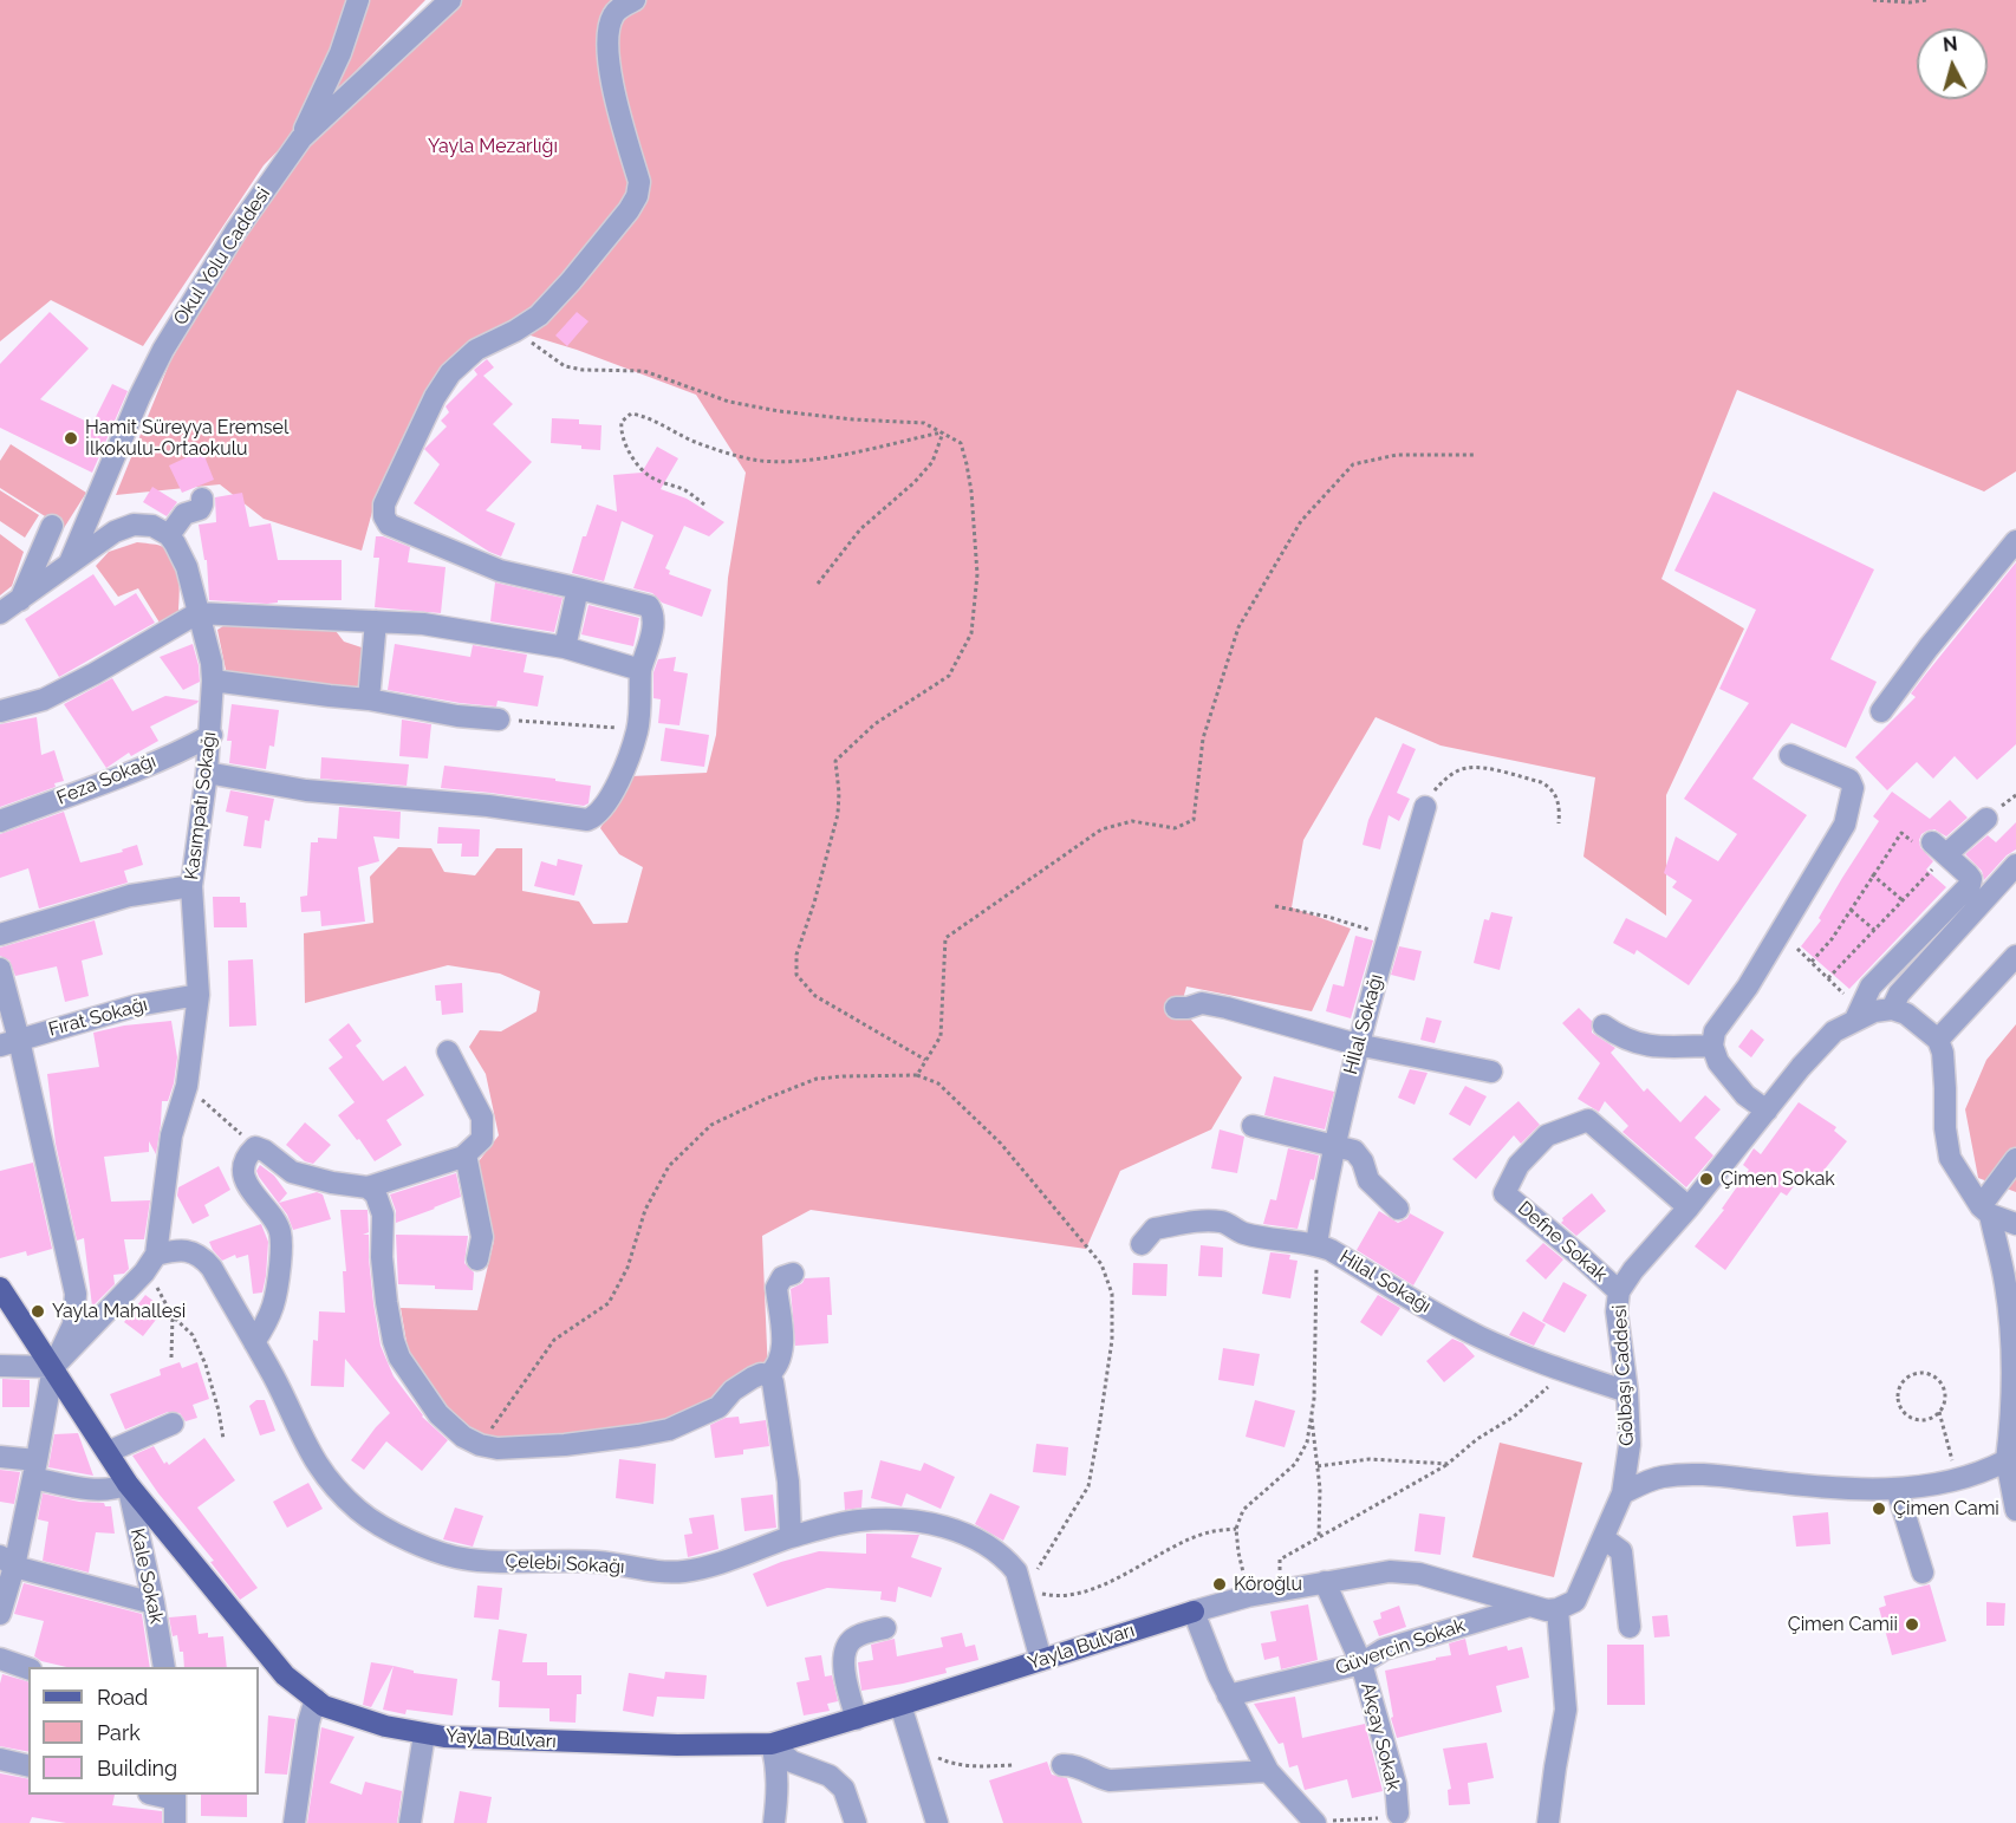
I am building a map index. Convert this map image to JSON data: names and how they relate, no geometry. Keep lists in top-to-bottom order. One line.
{"streets":{"main road":["Yayla Bulvarı"],"street":["Okul Yolu Caddesi","Feza Sokağı","Kasımpatı Sokağı","Fırat Sokağı","Hİlal Sokağı","Defne Sokak","Hilal Sokağı","Gölbaşı Caddesi","Çelebi Sokağı","Kale Sokak","Güvercin Sokak","Akçay Sokak"]},"crossings":[["Feza Sokağı","Kasımpatı Sokağı"],["Kasımpatı Sokağı","Fırat Sokağı"],["Kasımpatı Sokağı","Çelebi Sokağı"],["Hİlal Sokağı","Hilal Sokağı"],["Defne Sokak","Gölbaşı Caddesi"],["Hilal Sokağı","Gölbaşı Caddesi"],["Çelebi Sokağı","Yayla Bulvarı"],["Kale Sokak","Yayla Bulvarı"],["Güvercin Sokak","Akçay Sokak"]],"parks":["Yayla Mezarlığı"],"places":["Hamit Süreyya Eremsel İlkokulu-Ortaokulu","Çimen Sokak","Yayla Mahallesi","Çimen Cami","Köroğlu","Çimen Camii"],"legend":["Road","Park","Building"],"north":"top"}
